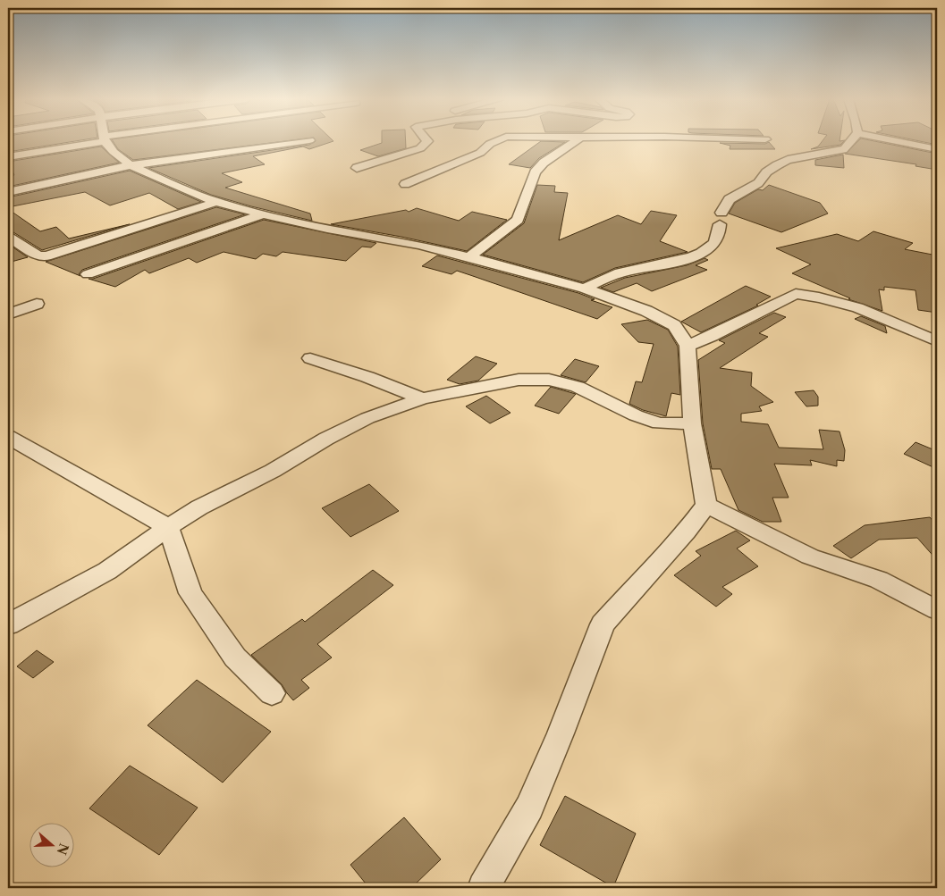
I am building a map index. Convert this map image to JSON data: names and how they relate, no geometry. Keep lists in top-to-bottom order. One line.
{"north":"right"}
